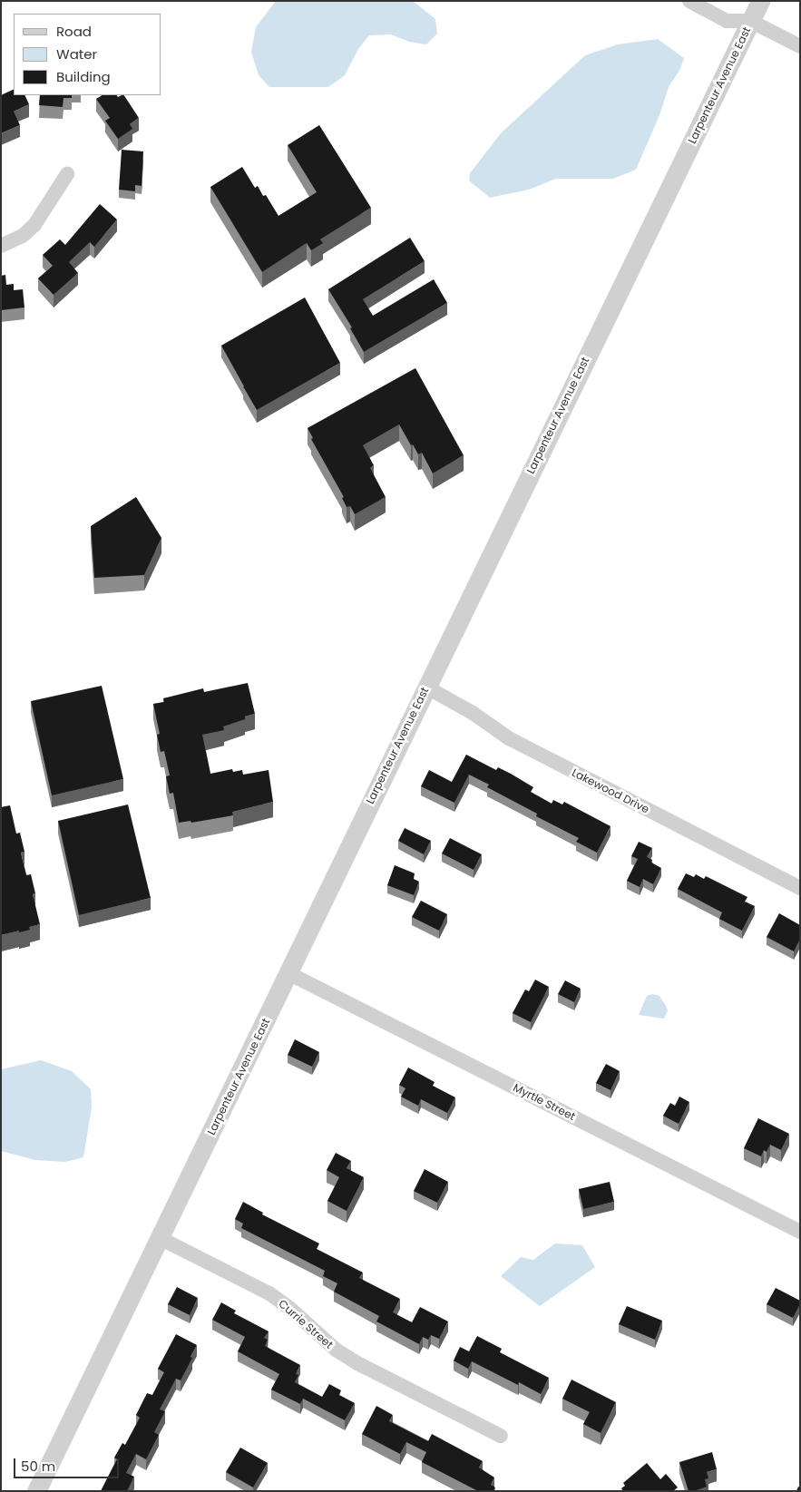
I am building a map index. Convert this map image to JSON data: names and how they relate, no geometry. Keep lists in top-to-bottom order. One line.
{"streets":{"street":["Larpenteur Avenue East","Lakewood Drive","Myrtle Street","Currie Street"]},"crossings":[["Larpenteur Avenue East","Lakewood Drive"],["Larpenteur Avenue East","Myrtle Street"],["Larpenteur Avenue East","Currie Street"]],"legend":["Road","Water","Building"],"scale_bar":"50 m"}
